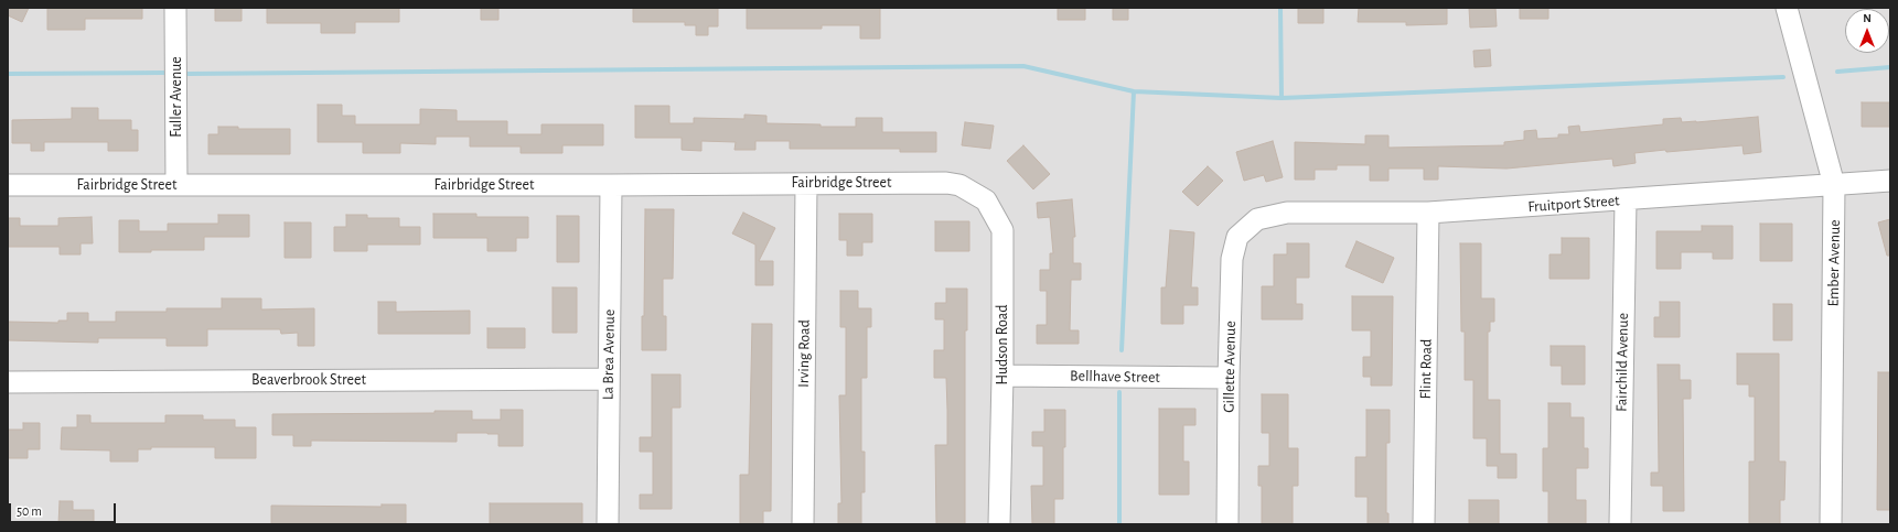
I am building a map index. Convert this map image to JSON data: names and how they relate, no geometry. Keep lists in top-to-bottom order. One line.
{"streets":{"street":["Fuller Avenue","Fairbridge Street","Fruitport Street","Ember Avenue","Hudson Road","Irving Road","La Brea Avenue","Fairchild Avenue","Gillette Avenue","Flint Road","Bellhave Street","Beaverbrook Street"]},"crossings":[["Fuller Avenue","Fairbridge Street"],["Fairbridge Street","Hudson Road"],["Fairbridge Street","Irving Road"],["Fairbridge Street","La Brea Avenue"],["Fruitport Street","Ember Avenue"],["Fruitport Street","Fairchild Avenue"],["Fruitport Street","Gillette Avenue"],["Fruitport Street","Flint Road"],["Hudson Road","Bellhave Street"],["La Brea Avenue","Beaverbrook Street"],["Gillette Avenue","Bellhave Street"]],"scale_bar":"50 m","north":"top"}
